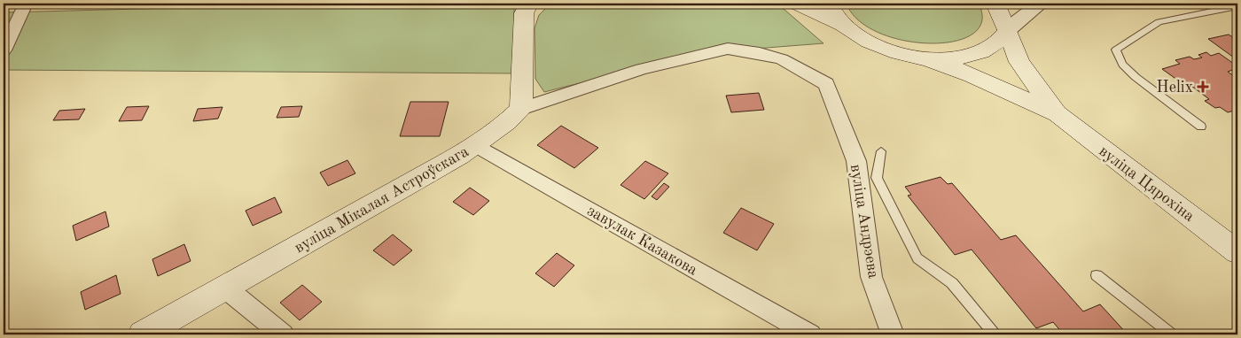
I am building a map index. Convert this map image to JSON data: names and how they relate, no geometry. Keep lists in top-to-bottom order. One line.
{"streets":{"main road":["вуліца Цярохіна","вуліца Мікалая Астроўскага"],"street":["вуліца Андрэева","завулак Казакова"]},"crossings":[["вуліца Мікалая Астроўскага","вуліца Андрэева"],["вуліца Мікалая Астроўскага","завулак Казакова"]],"places":{"health":["Helix"]}}
